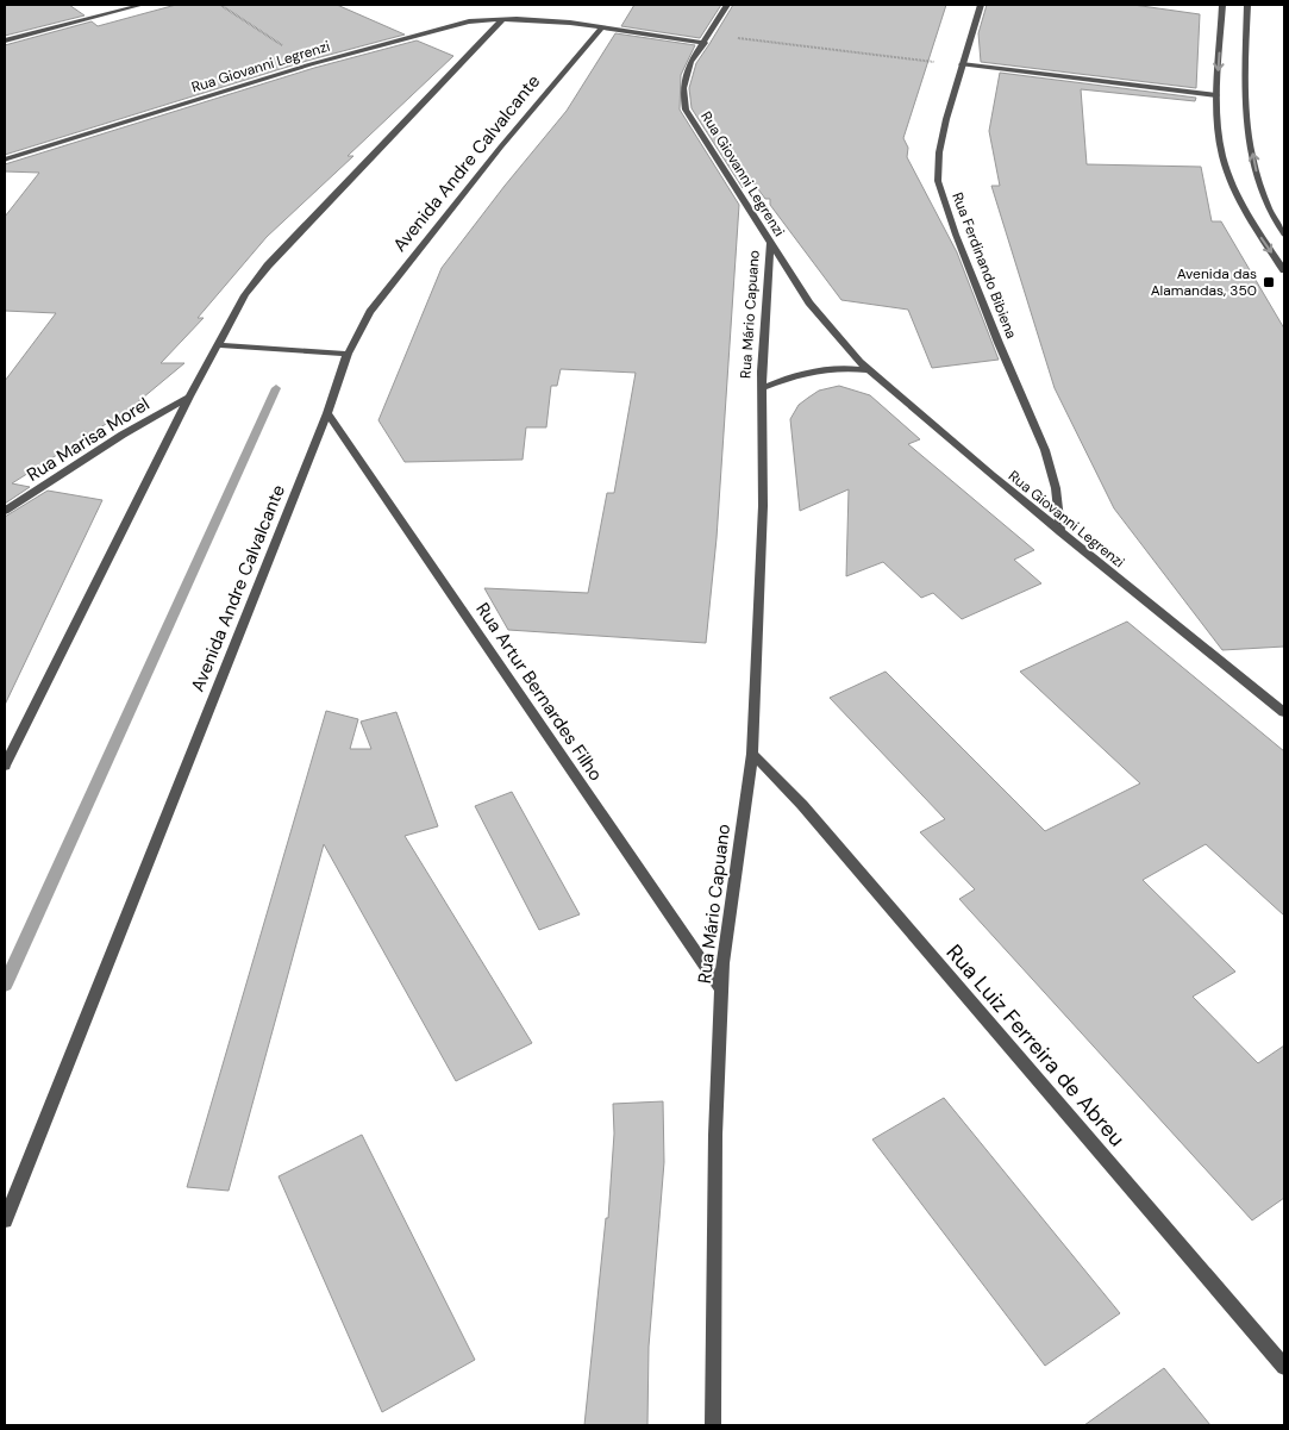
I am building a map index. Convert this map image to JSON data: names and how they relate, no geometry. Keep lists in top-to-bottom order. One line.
{"streets":{"street":["Rua Giovanni Legrenzi","Avenida Andre Calvalcante","Rua Ferdinando Bibiena","Rua Mário Capuano","Rua Marisa Morel","Rua Artur Bernardes Filho","Rua Luiz Ferreira de Abreu"]},"crossings":[["Rua Giovanni Legrenzi","Avenida Andre Calvalcante"],["Rua Giovanni Legrenzi","Rua Ferdinando Bibiena"],["Rua Giovanni Legrenzi","Rua Mário Capuano"],["Avenida Andre Calvalcante","Rua Artur Bernardes Filho"],["Rua Mário Capuano","Rua Artur Bernardes Filho"],["Rua Mário Capuano","Rua Luiz Ferreira de Abreu"]],"places":{"transit":["Avenida das Alamandas, 350"]}}
